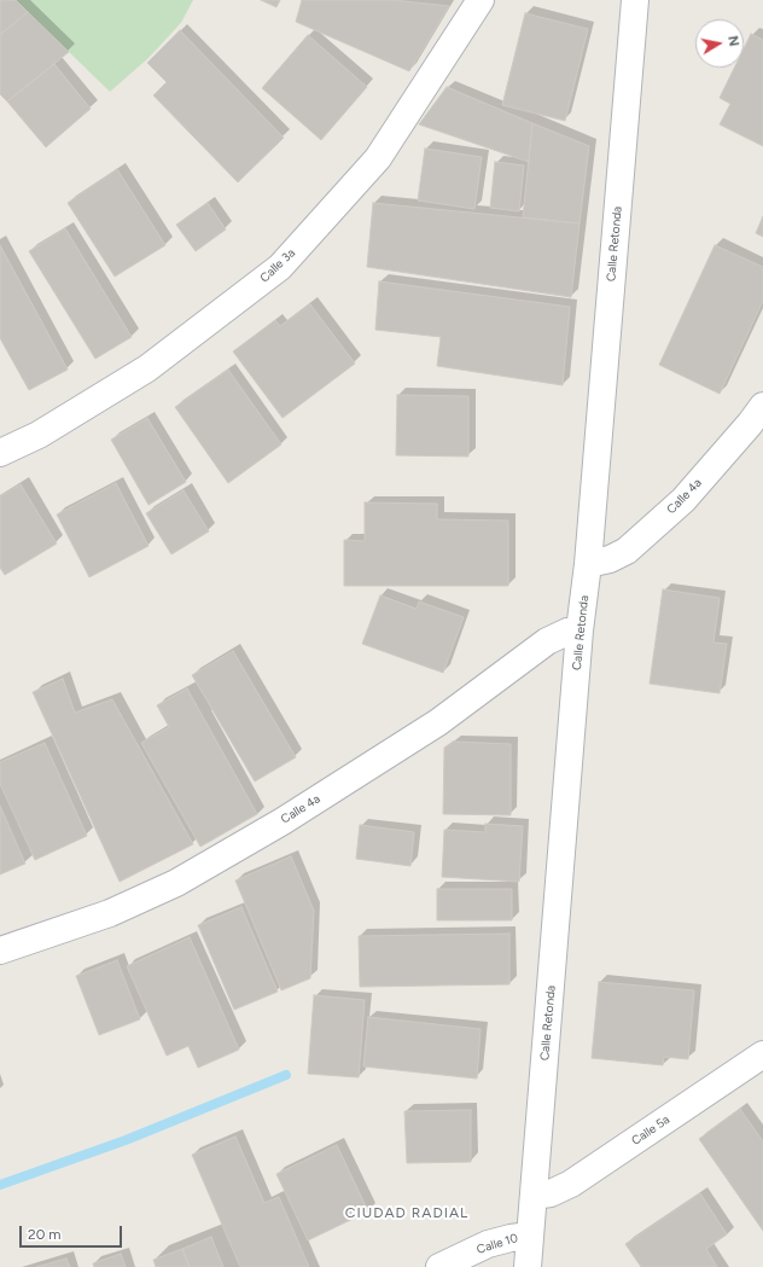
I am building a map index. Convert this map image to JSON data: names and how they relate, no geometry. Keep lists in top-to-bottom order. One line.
{"streets":{"street":["Calle Retonda","Calle 3a","Calle 4a","Calle 5a","Calle 10"]},"crossings":[["Calle Retonda","Calle 4a"],["Calle Retonda","Calle 5a"],["Calle Retonda","Calle 10"]],"districts":["CIUDAD RADIAL"],"scale_bar":"20 m","north":"right"}
